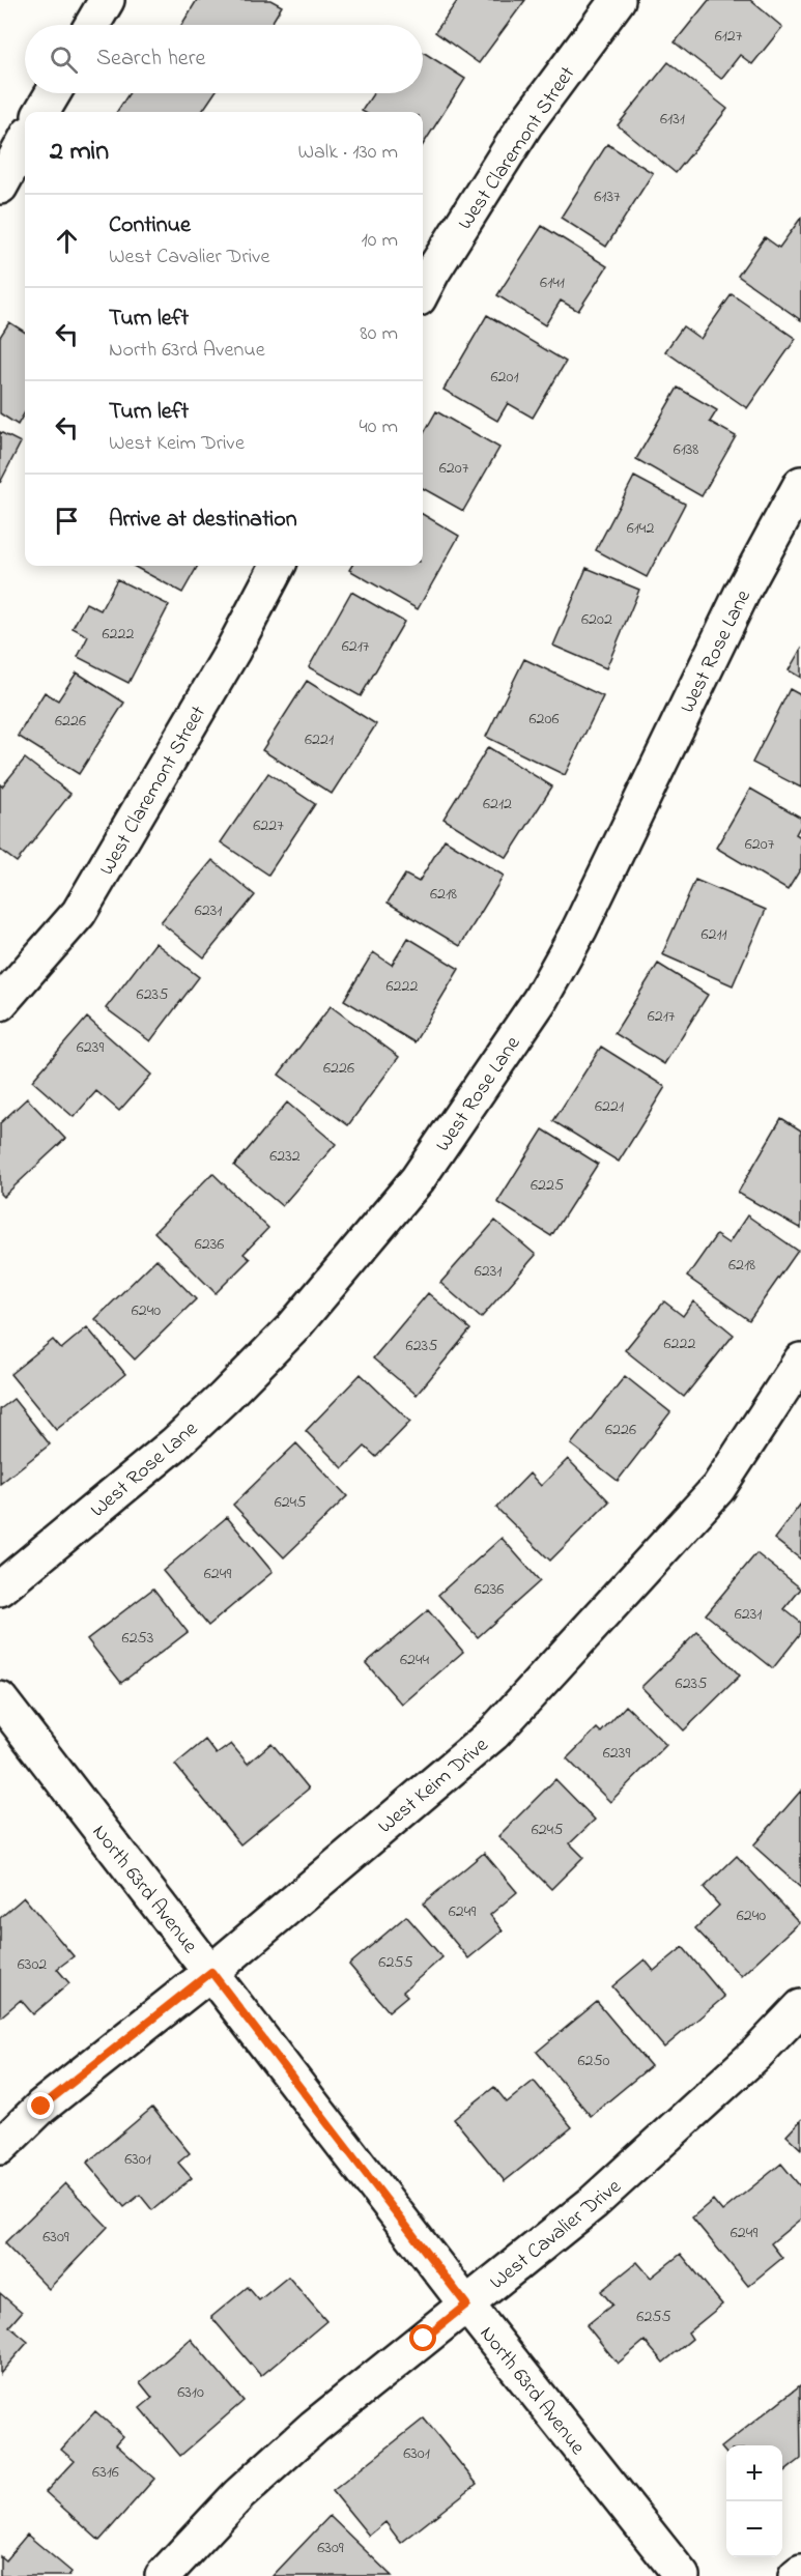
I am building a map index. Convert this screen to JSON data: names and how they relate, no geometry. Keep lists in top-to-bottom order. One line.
{"streets":{"street":["West Claremont Street","West Rose Lane","West Keim Drive","North 63rd Avenue","West Cavalier Drive"]},"crossings":[["West Keim Drive","North 63rd Avenue"],["North 63rd Avenue","West Cavalier Drive"]],"house_numbers":["6127","6131","6137","6141","6201","6138","6207","6142","6202","6222","6217","6206","6226","6221","6212","6227","6207","6218","6231","6211","6222","6235","6217","6239","6226","6221","6232","6225","6236","6218","6231","6240","6222","6235","6226","6245","6249","6236","6231","6253","6244","6235","6239","6245","6249","6240","6255","6302","6250","6301","6249","6309","6255","6310","6301","6316","6309"],"page":{"search":"Search here","heading":["2 min","Walk · 130 m"],"list":[["Continue","West Cavalier Drive","10 m"],["Turn left","North 63rd Avenue","80 m"],["Turn left","West Keim Drive","40 m"],"Arrive at destination"],"map_buttons":["+","−"]}}
